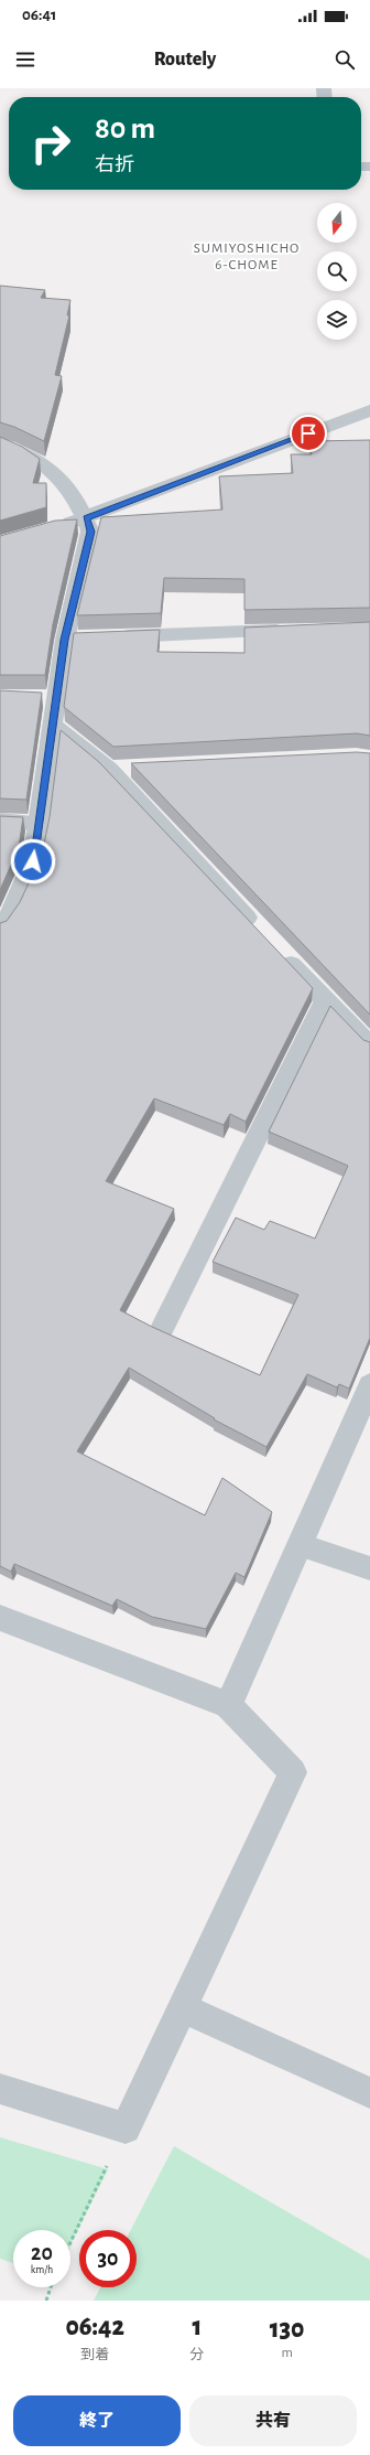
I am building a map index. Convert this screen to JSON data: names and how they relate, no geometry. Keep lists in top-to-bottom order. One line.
{"districts":["SUMIYOSHICHO 6-CHOME"],"north":"bottom","page":{"status":"06:41","header":"Routely","turn":["80 m","右折"],"speed":"20 km/h","limit":"30","eta":["06:42","到着","1","分","130","m"],"buttons":["終了","共有"]}}
